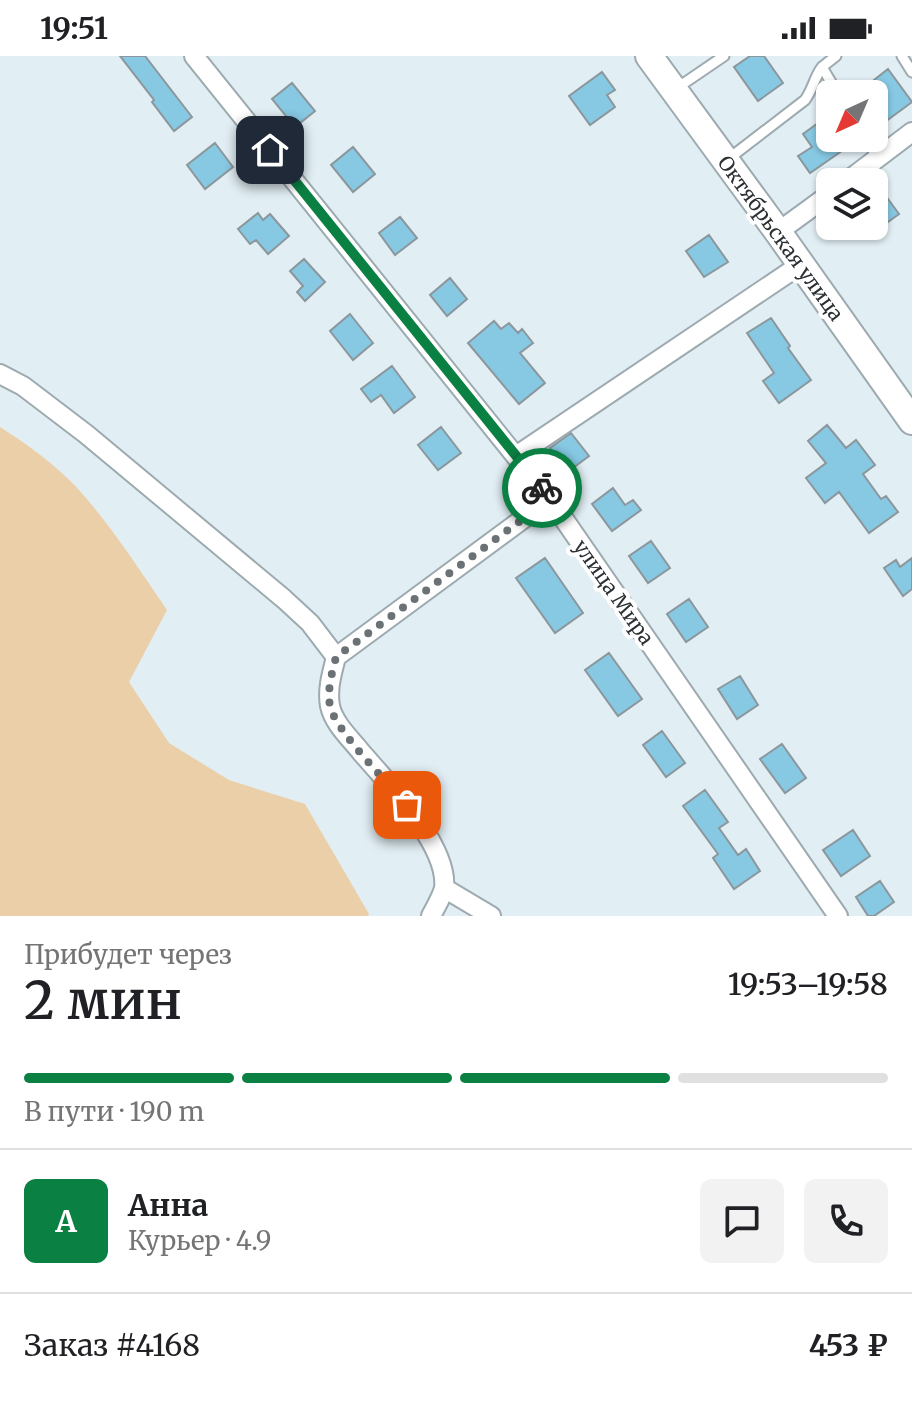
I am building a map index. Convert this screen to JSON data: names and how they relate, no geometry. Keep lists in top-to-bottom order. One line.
{"streets":{"street":["Октябрьская улица","улица Мира"]},"north":"bottom left","page":{"status":"19:51","heading":["2 мин","Прибудет через","19:53–19:58"],"panel":["Анна","Курьер · 4.9","Заказ #4168","453 ₽"],"bar":"В пути · 190 m","round":"А"}}
